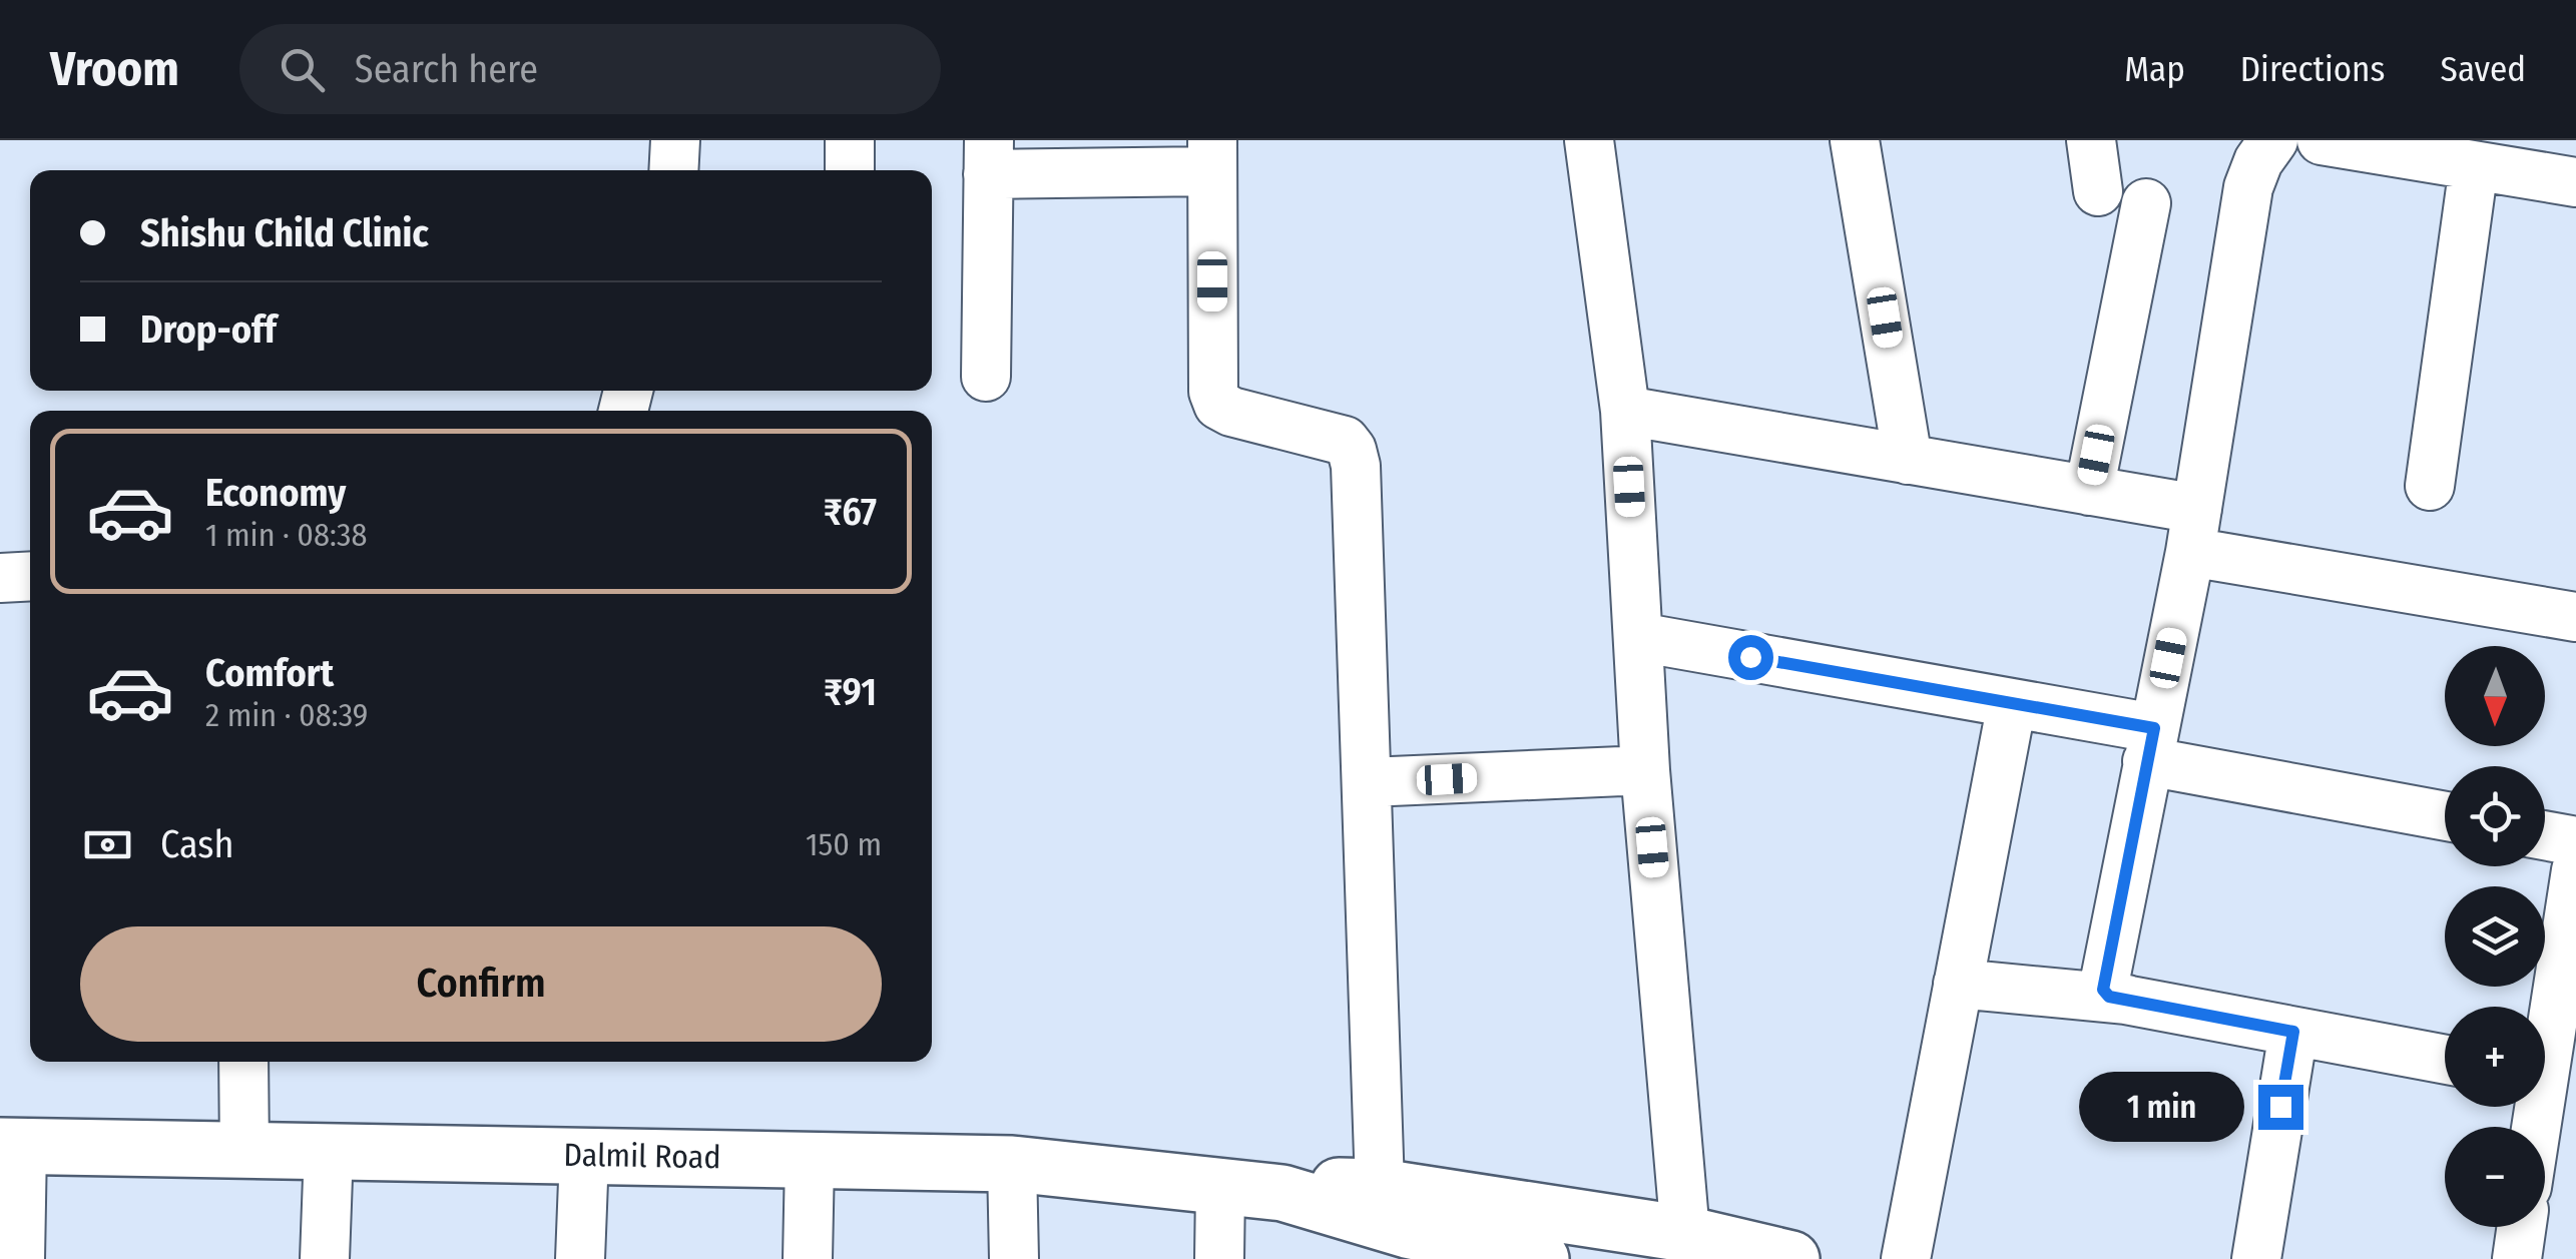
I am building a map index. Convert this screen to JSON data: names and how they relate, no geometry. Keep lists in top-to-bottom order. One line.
{"streets":{"street":["Dalmil Road"]},"north":"bottom","page":{"header":"Vroom","search":"Search here","nav":["Map","Directions","Saved"],"banner":["Shishu Child Clinic","Drop-off"],"list":[{"name":"Economy","note":"1 min · 08:38","value":"₹67"},{"name":"Comfort","note":"2 min · 08:39","value":"₹91"}],"map_buttons":["+","−"],"pay":["Cash","150 m"],"buttons":"Confirm","bubble":"1 min"}}
